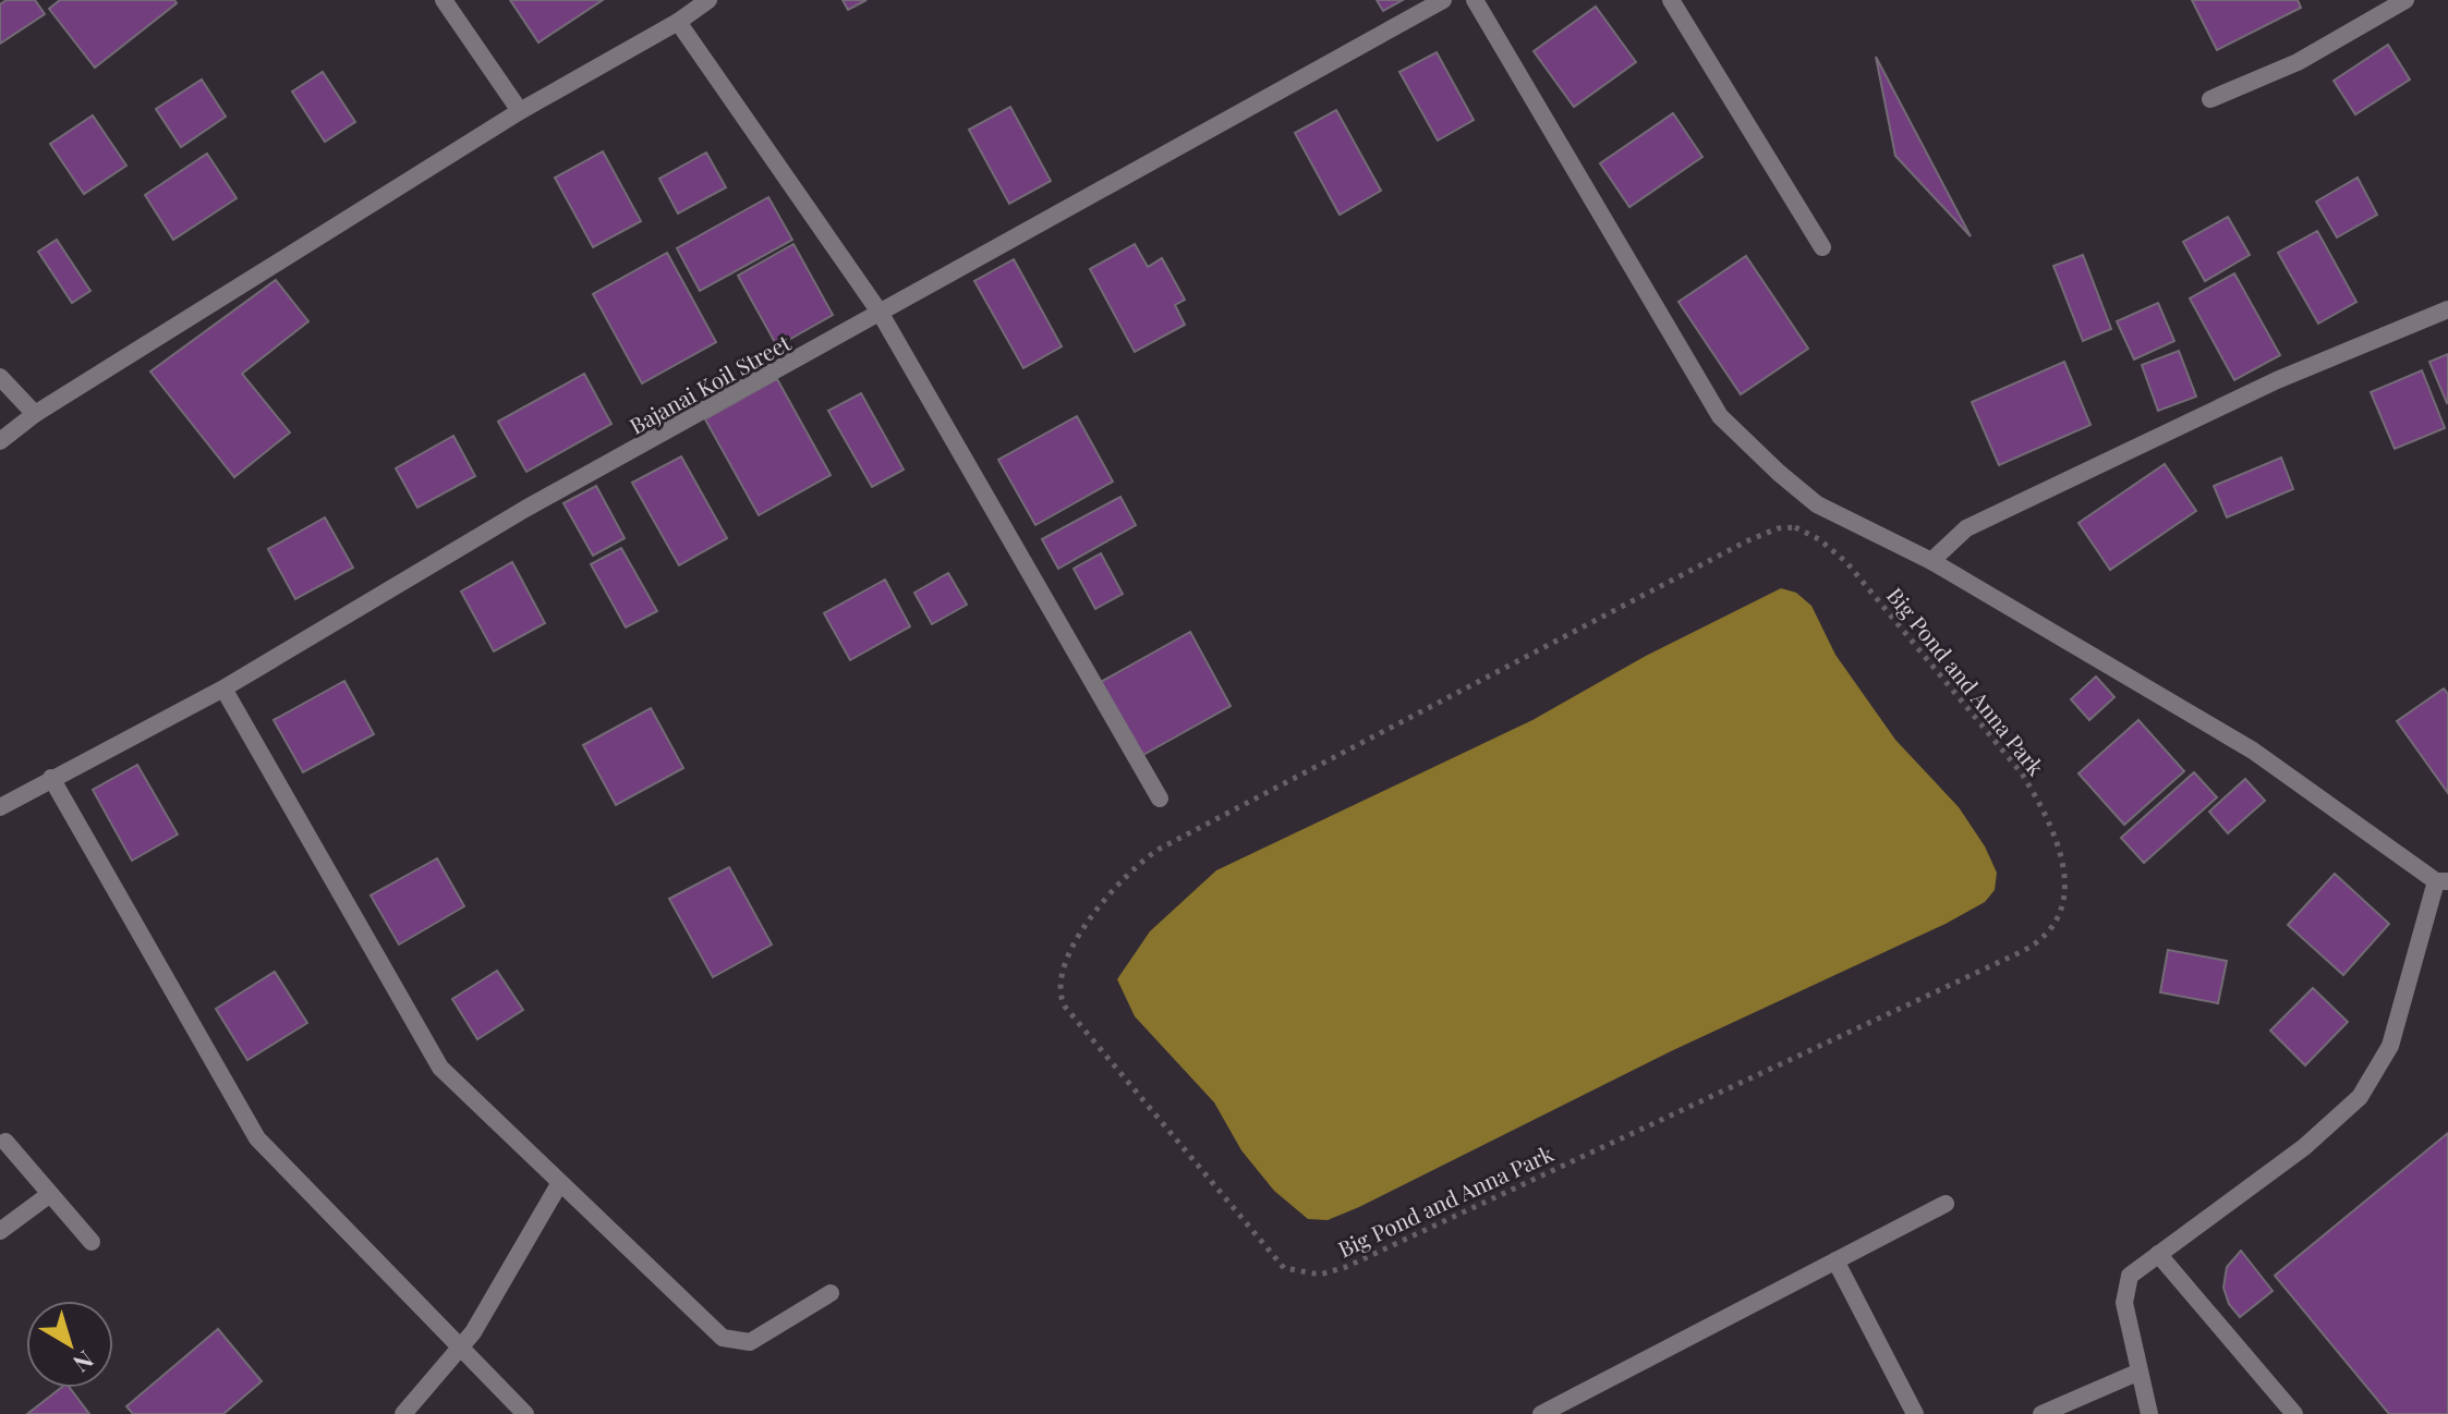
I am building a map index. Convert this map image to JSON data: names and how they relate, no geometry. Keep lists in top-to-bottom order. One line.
{"streets":{"street":["Bajanai Koil Street"],"path":["Big Pond and Anna Park"]},"north":"bottom right"}
